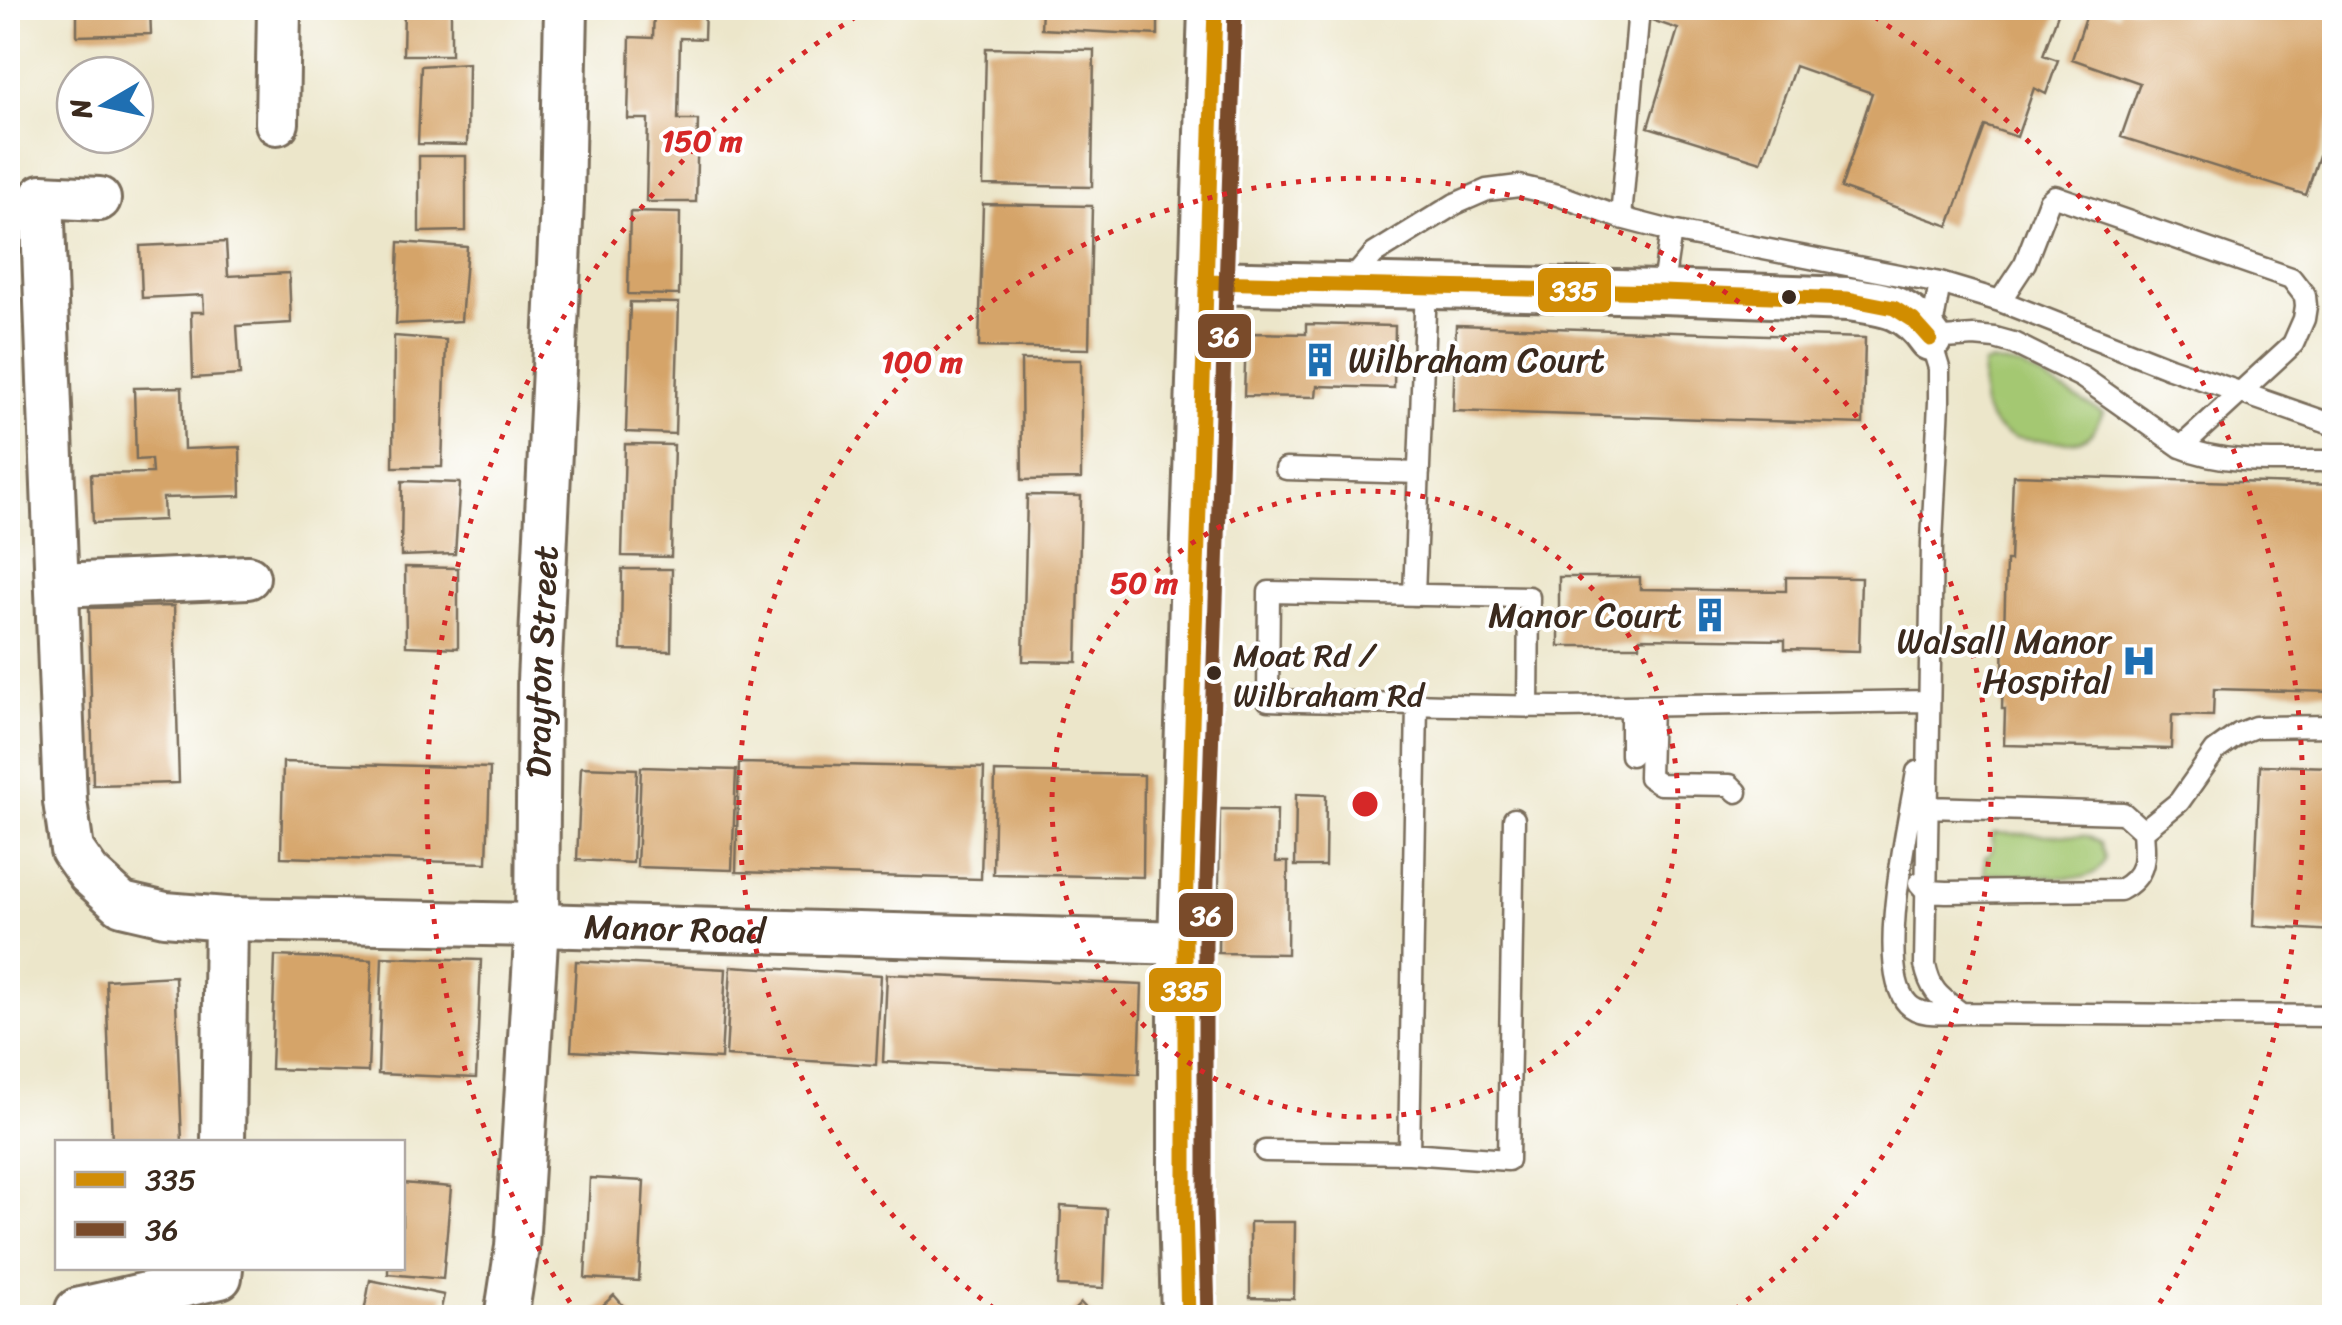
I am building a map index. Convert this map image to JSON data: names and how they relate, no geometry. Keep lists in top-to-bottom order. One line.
{"streets":{"street":["Drayton Street","Manor Road"]},"crossings":[["Drayton Street","Manor Road"]],"places":{"building":["Wilbraham Court","Manor Court"],"hospital":["Walsall Manor Hospital"],"other":["Moat Rd / Wilbraham Rd"]},"lines":["transit line 335","transit line 36"],"legend":["335","36"],"north":"left","rings":["150 m","100 m","50 m"]}
